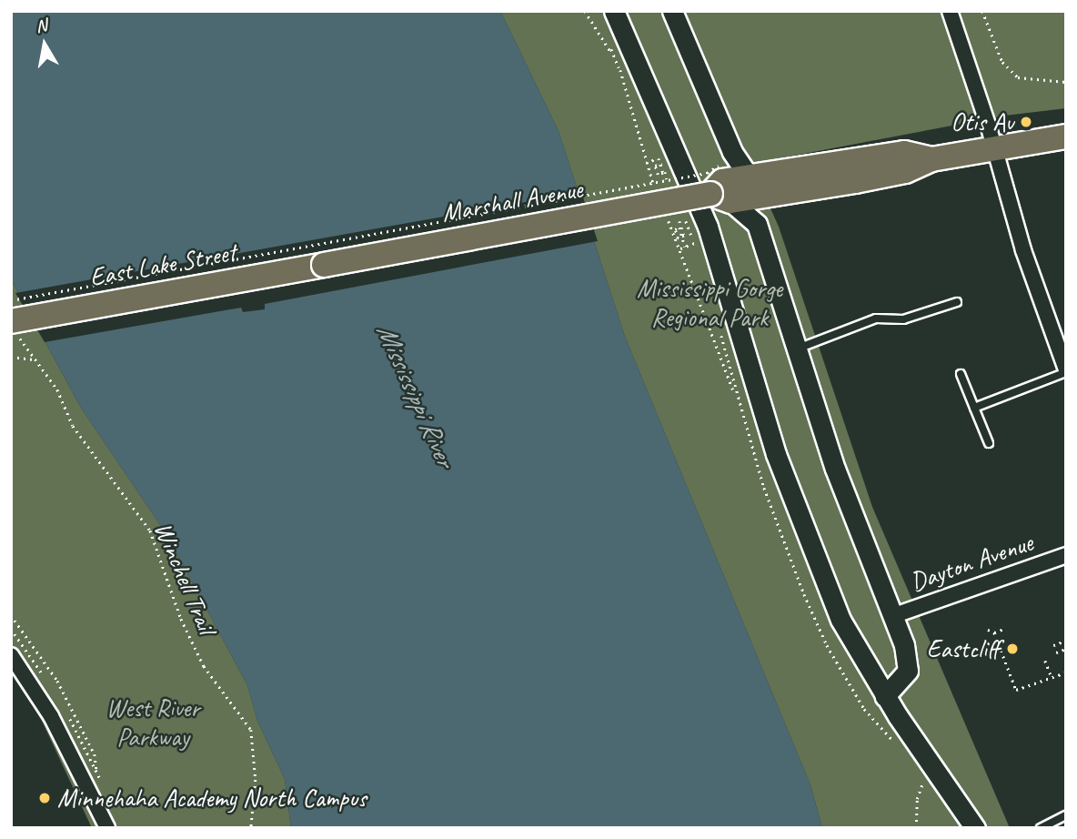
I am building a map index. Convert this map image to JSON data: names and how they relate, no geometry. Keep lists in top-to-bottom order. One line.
{"streets":{"main road":["Marshall Avenue","East Lake Street"],"street":["Dayton Avenue"],"path":["Winchell Trail"]},"crossings":[["Marshall Avenue","East Lake Street"],["East Lake Street","Winchell Trail"]],"water":["Mississippi River"],"parks":["Mississippi Gorge Regional Park","West River Parkway"],"places":["Otis Av","Eastcliff","Minnehaha Academy North Campus"],"north":"top"}
